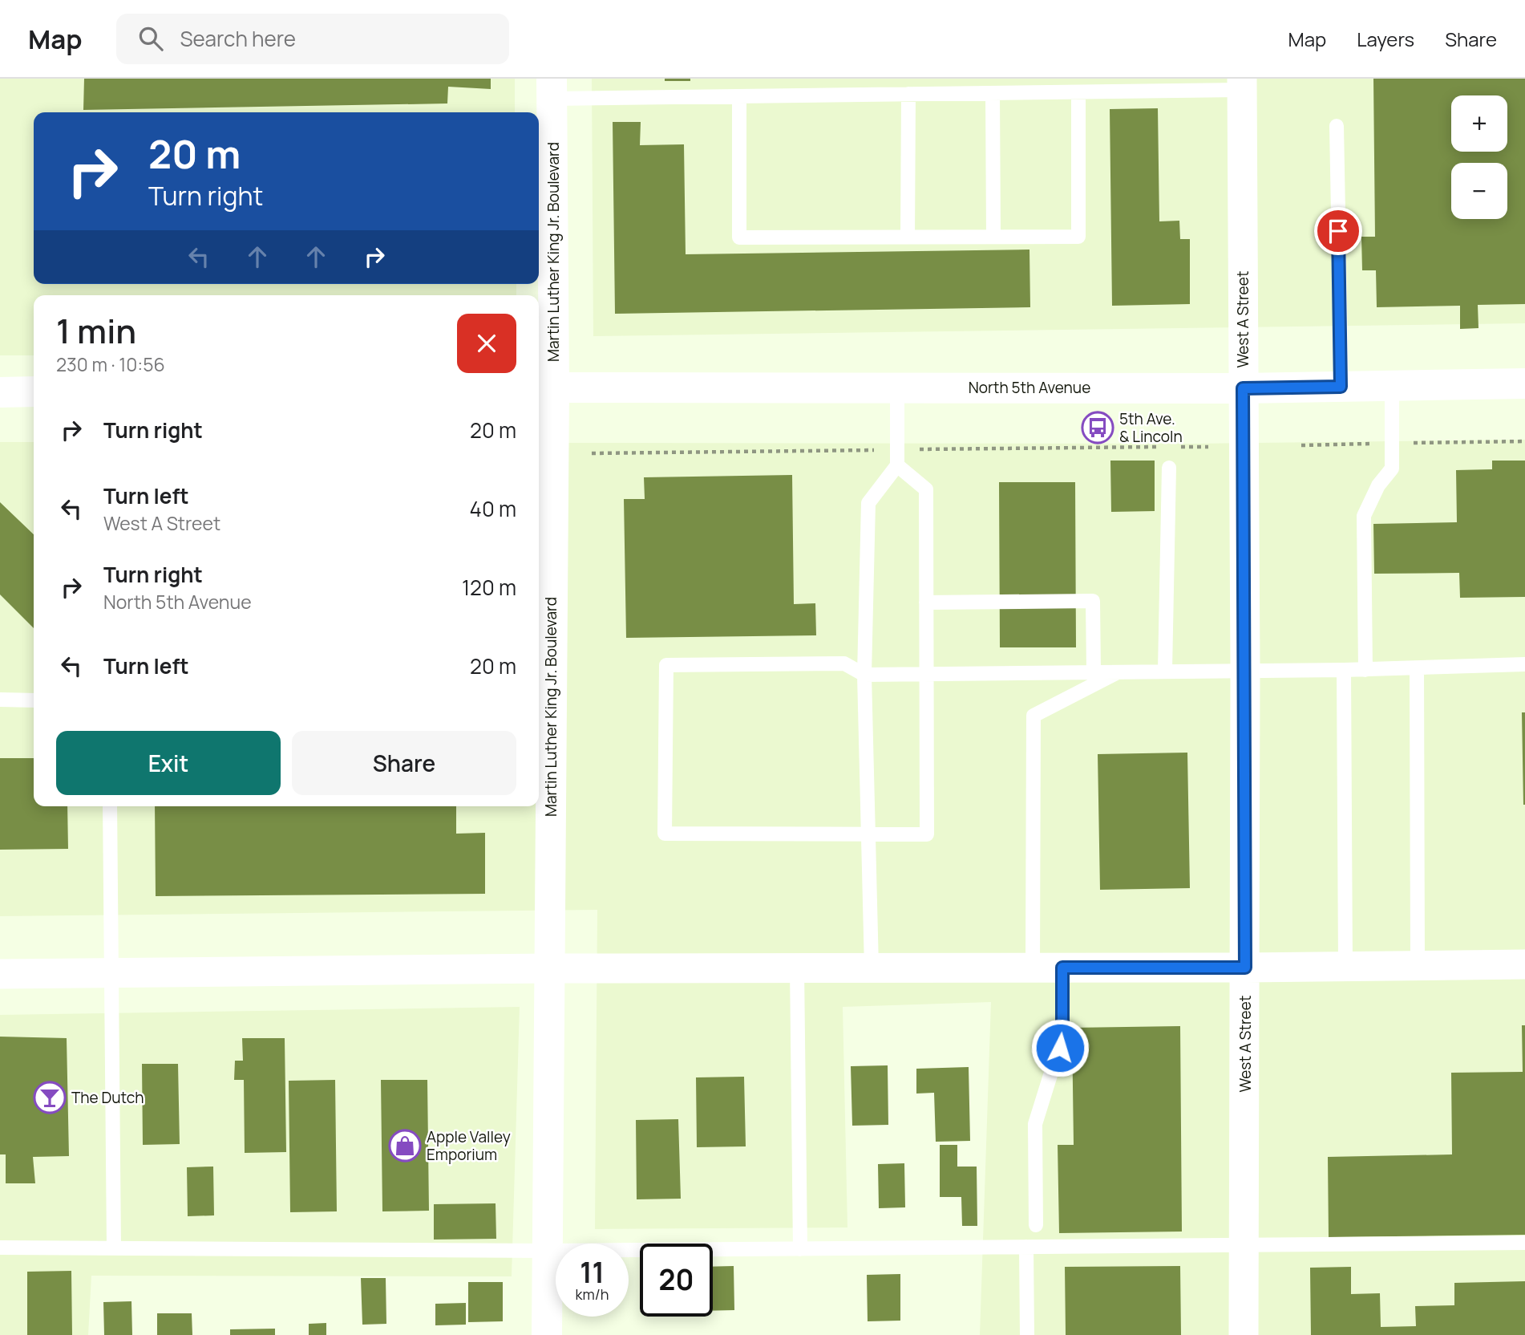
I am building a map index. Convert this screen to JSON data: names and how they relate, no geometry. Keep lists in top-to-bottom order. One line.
{"streets":{"main road":["Martin Luther King Jr. Boulevard","North 5th Avenue"],"street":["West A Street"]},"crossings":[["Martin Luther King Jr. Boulevard","North 5th Avenue"],["West A Street","North 5th Avenue"]],"places":{"bus stop":["5th Ave. & Lincoln"],"bar":["The Dutch"],"shop":["Apple Valley Emporium"]},"page":{"header":"Map","search":"Search here","nav":["Map","Layers","Share"],"map_buttons":["+","−"],"turn":["20 m","Turn right"],"heading":["1 min","230 m · 10:56"],"list":[{"name":"Turn right","value":"20 m"},{"name":"Turn left","note":"West A Street","value":"40 m"},{"name":"Turn right","note":"North 5th Avenue","value":"120 m"},{"name":"Turn left","value":"20 m"}],"buttons":["Exit","Share"],"speed":"11 km/h","limit":"20"}}
